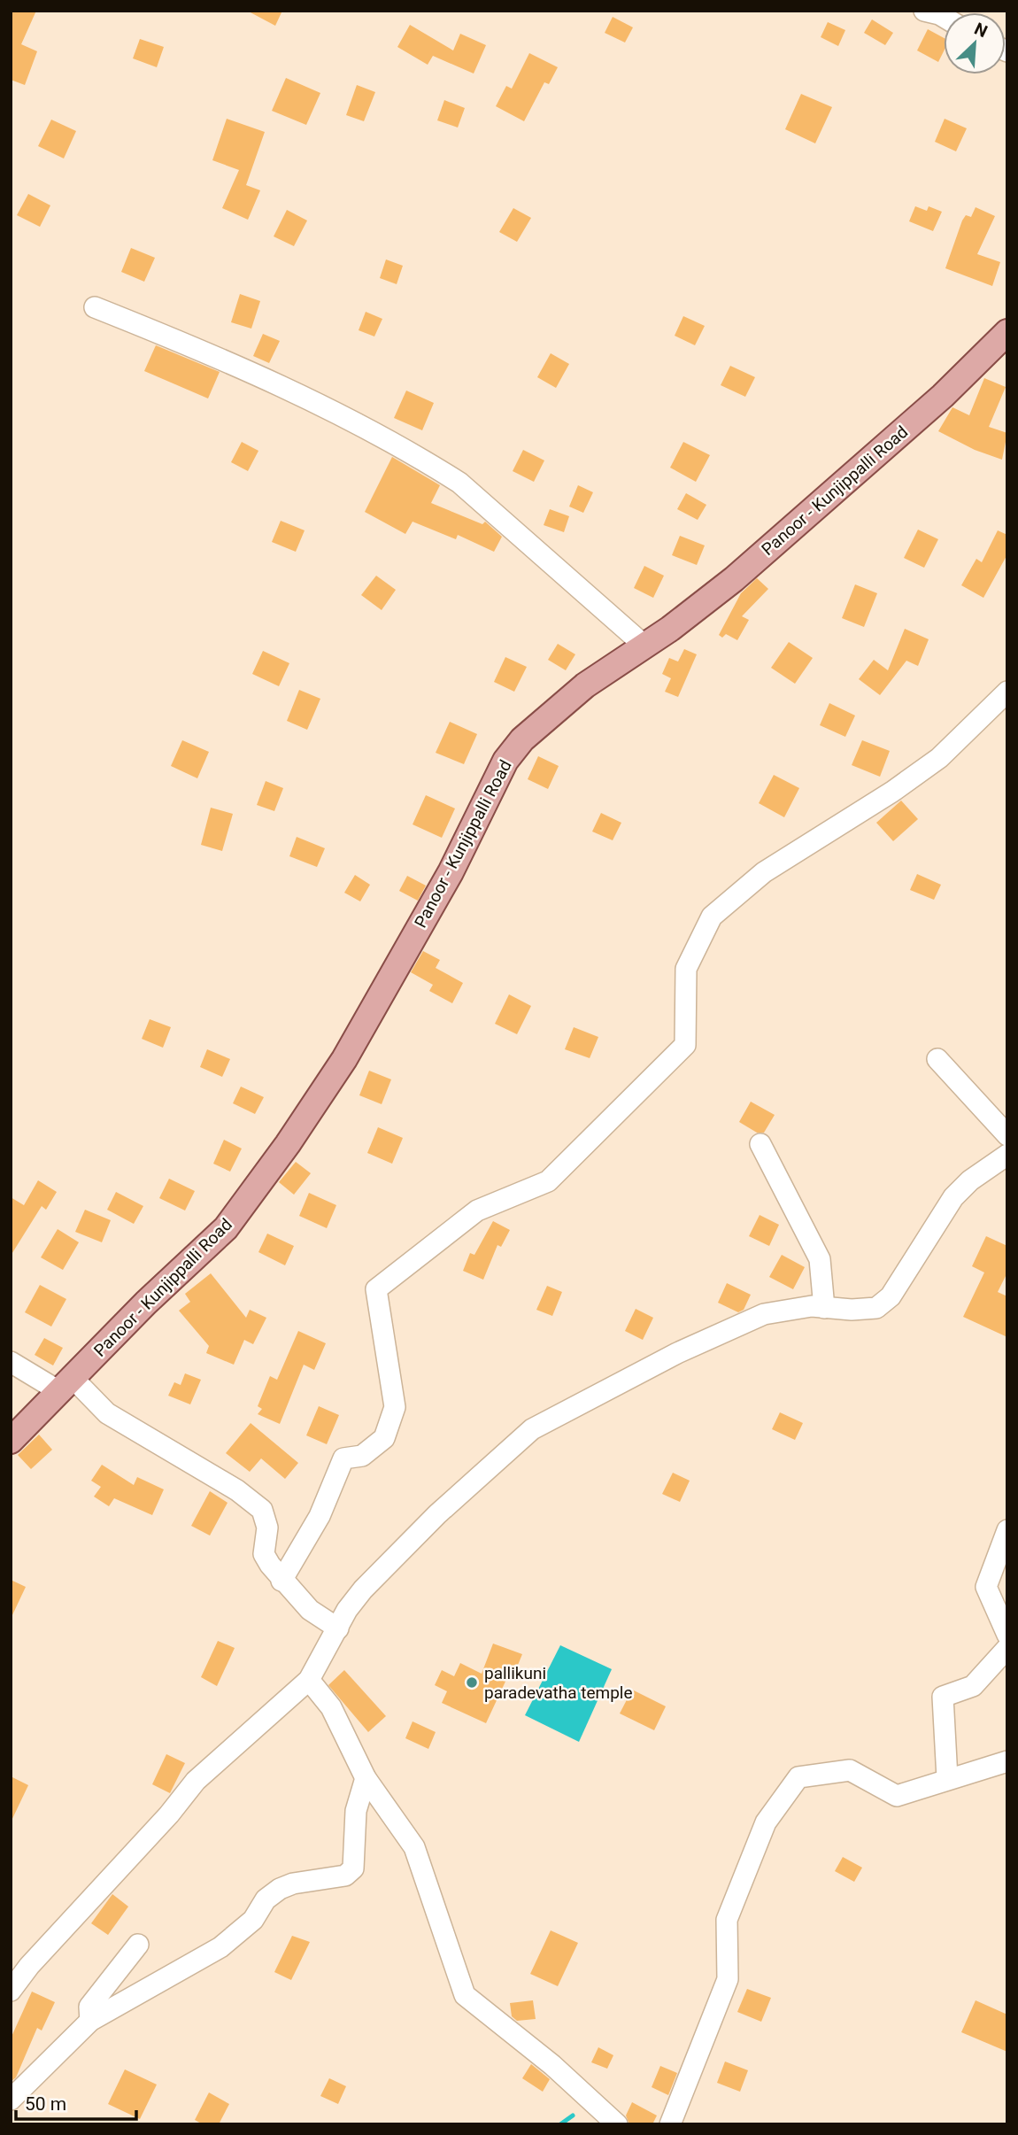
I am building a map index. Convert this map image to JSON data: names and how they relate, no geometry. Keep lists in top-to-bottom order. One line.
{"streets":{"main road":["Panoor - Kunjippalli Road"]},"places":["pallikuni paradevatha temple"],"scale_bar":"50 m","north":"top right"}
